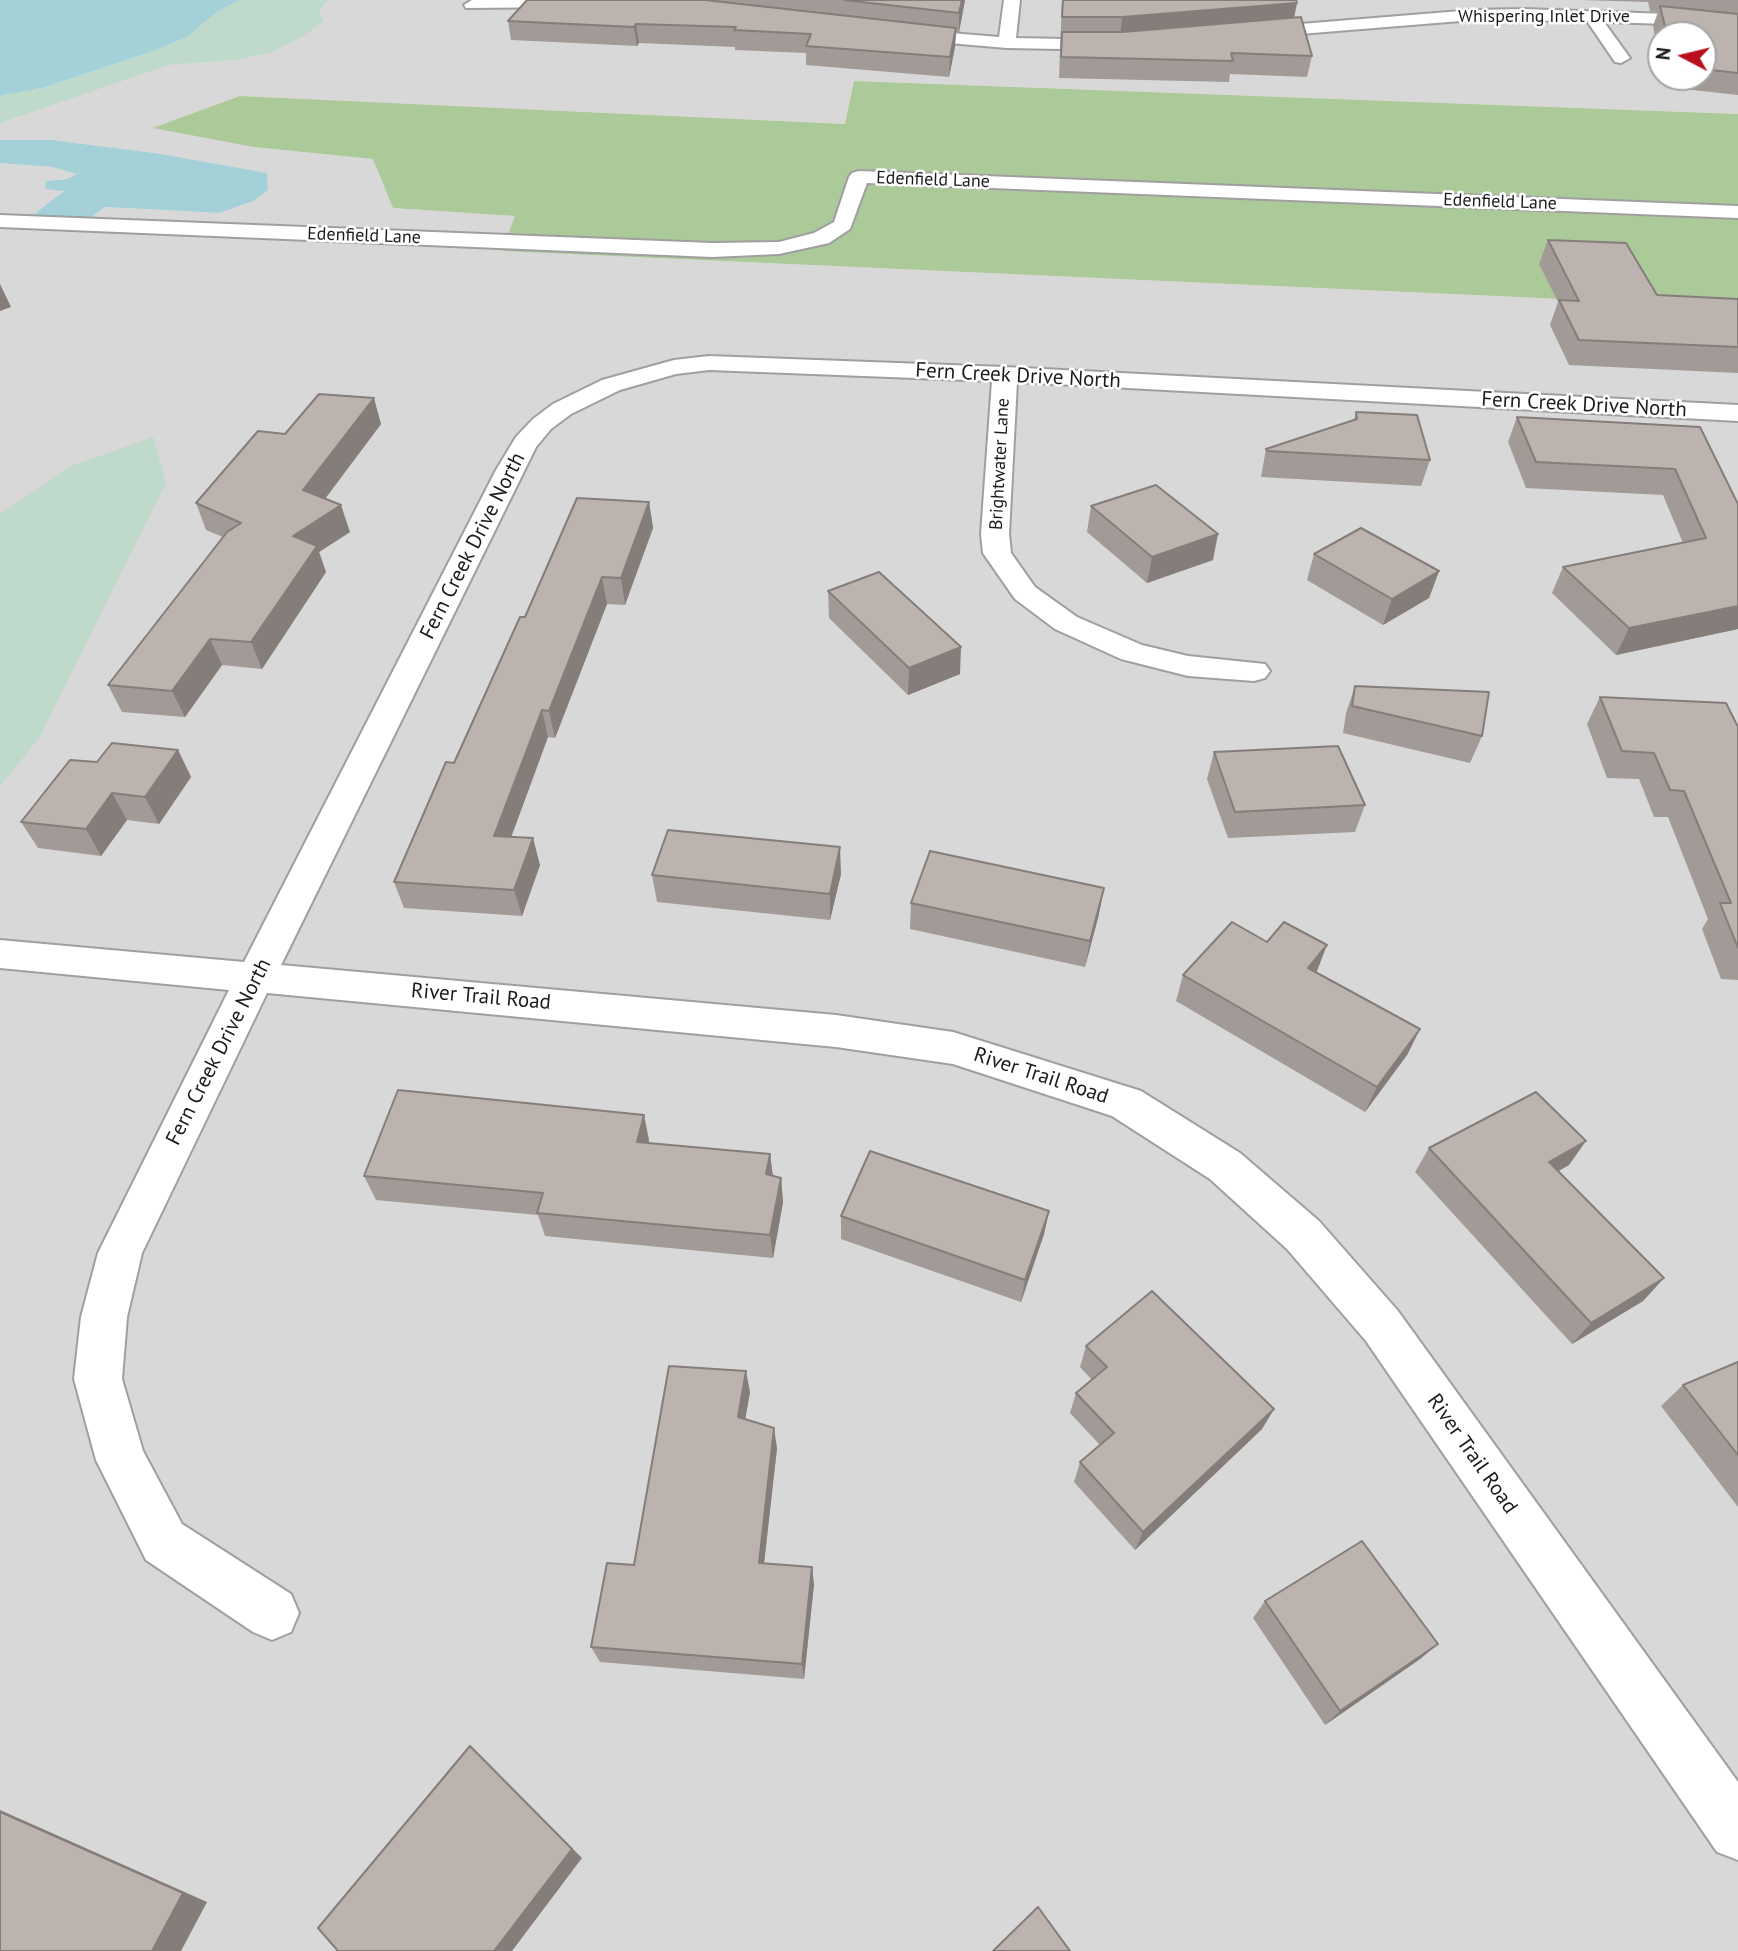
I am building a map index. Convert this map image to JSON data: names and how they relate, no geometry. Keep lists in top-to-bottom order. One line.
{"streets":{"street":["Whispering Inlet Drive","Edenfield Lane","Fern Creek Drive North","Brightwater Lane","River Trail Road"]},"crossings":[["Fern Creek Drive North","Brightwater Lane"],["Fern Creek Drive North","River Trail Road"]],"north":"left"}
